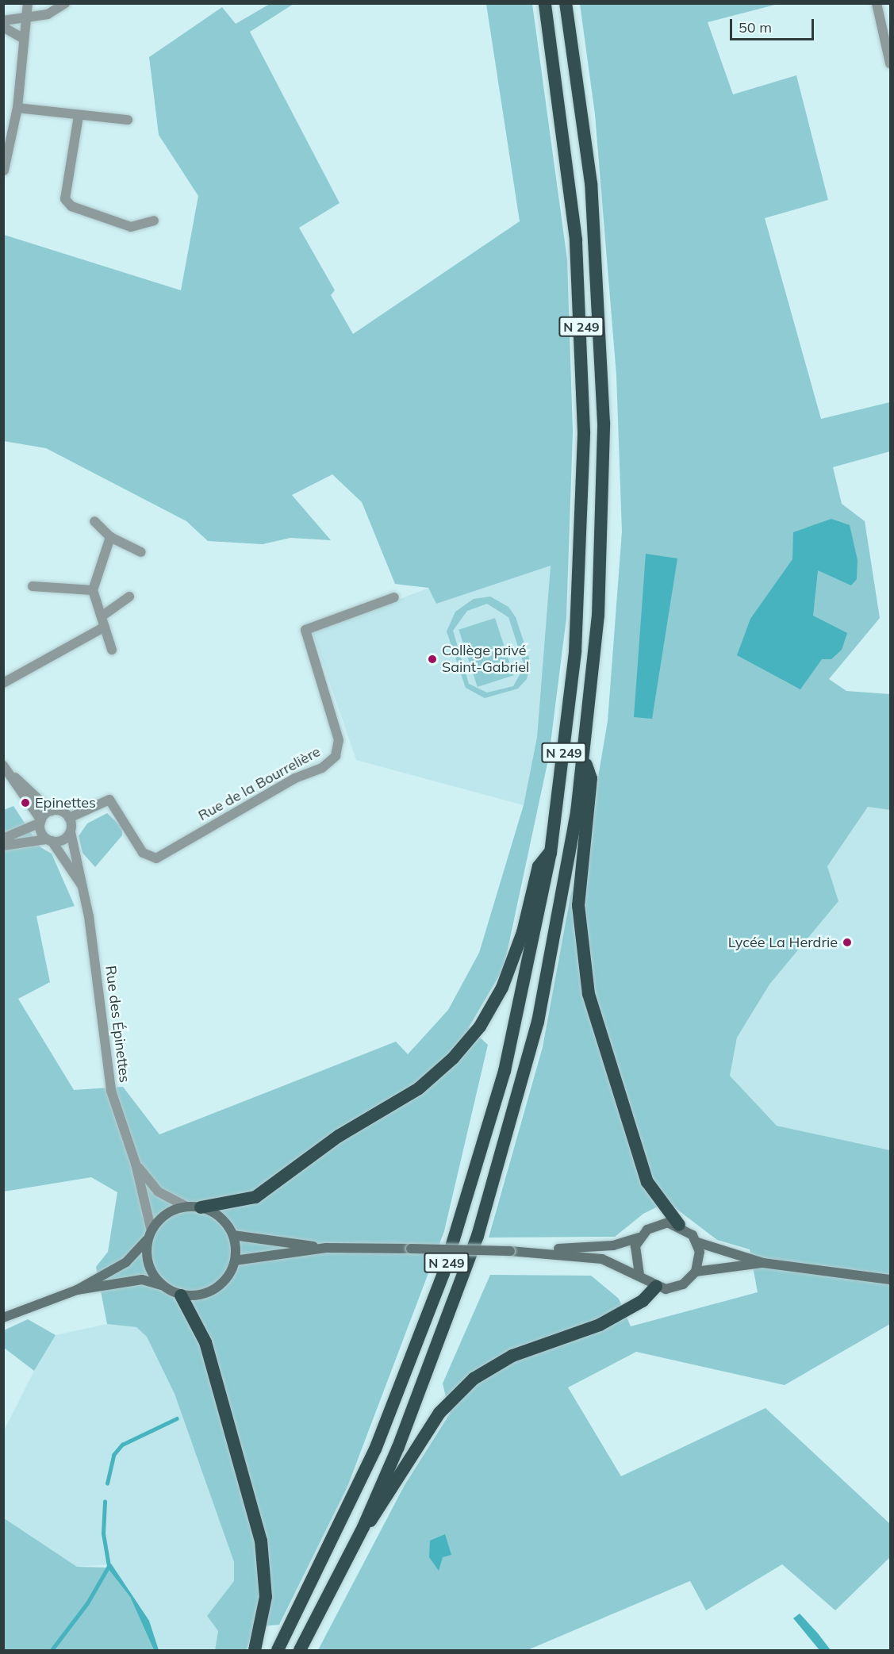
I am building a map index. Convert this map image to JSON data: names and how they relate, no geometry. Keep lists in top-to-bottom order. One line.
{"streets":{"highway":["N 249"],"street":["Rue de la Bourrelière","Rue des Épinettes"]},"crossings":[["Rue de la Bourrelière","Rue des Épinettes"]],"places":["Collège privé Saint-Gabriel","Epinettes","Lycée La Herdrie"],"scale_bar":"50 m"}
